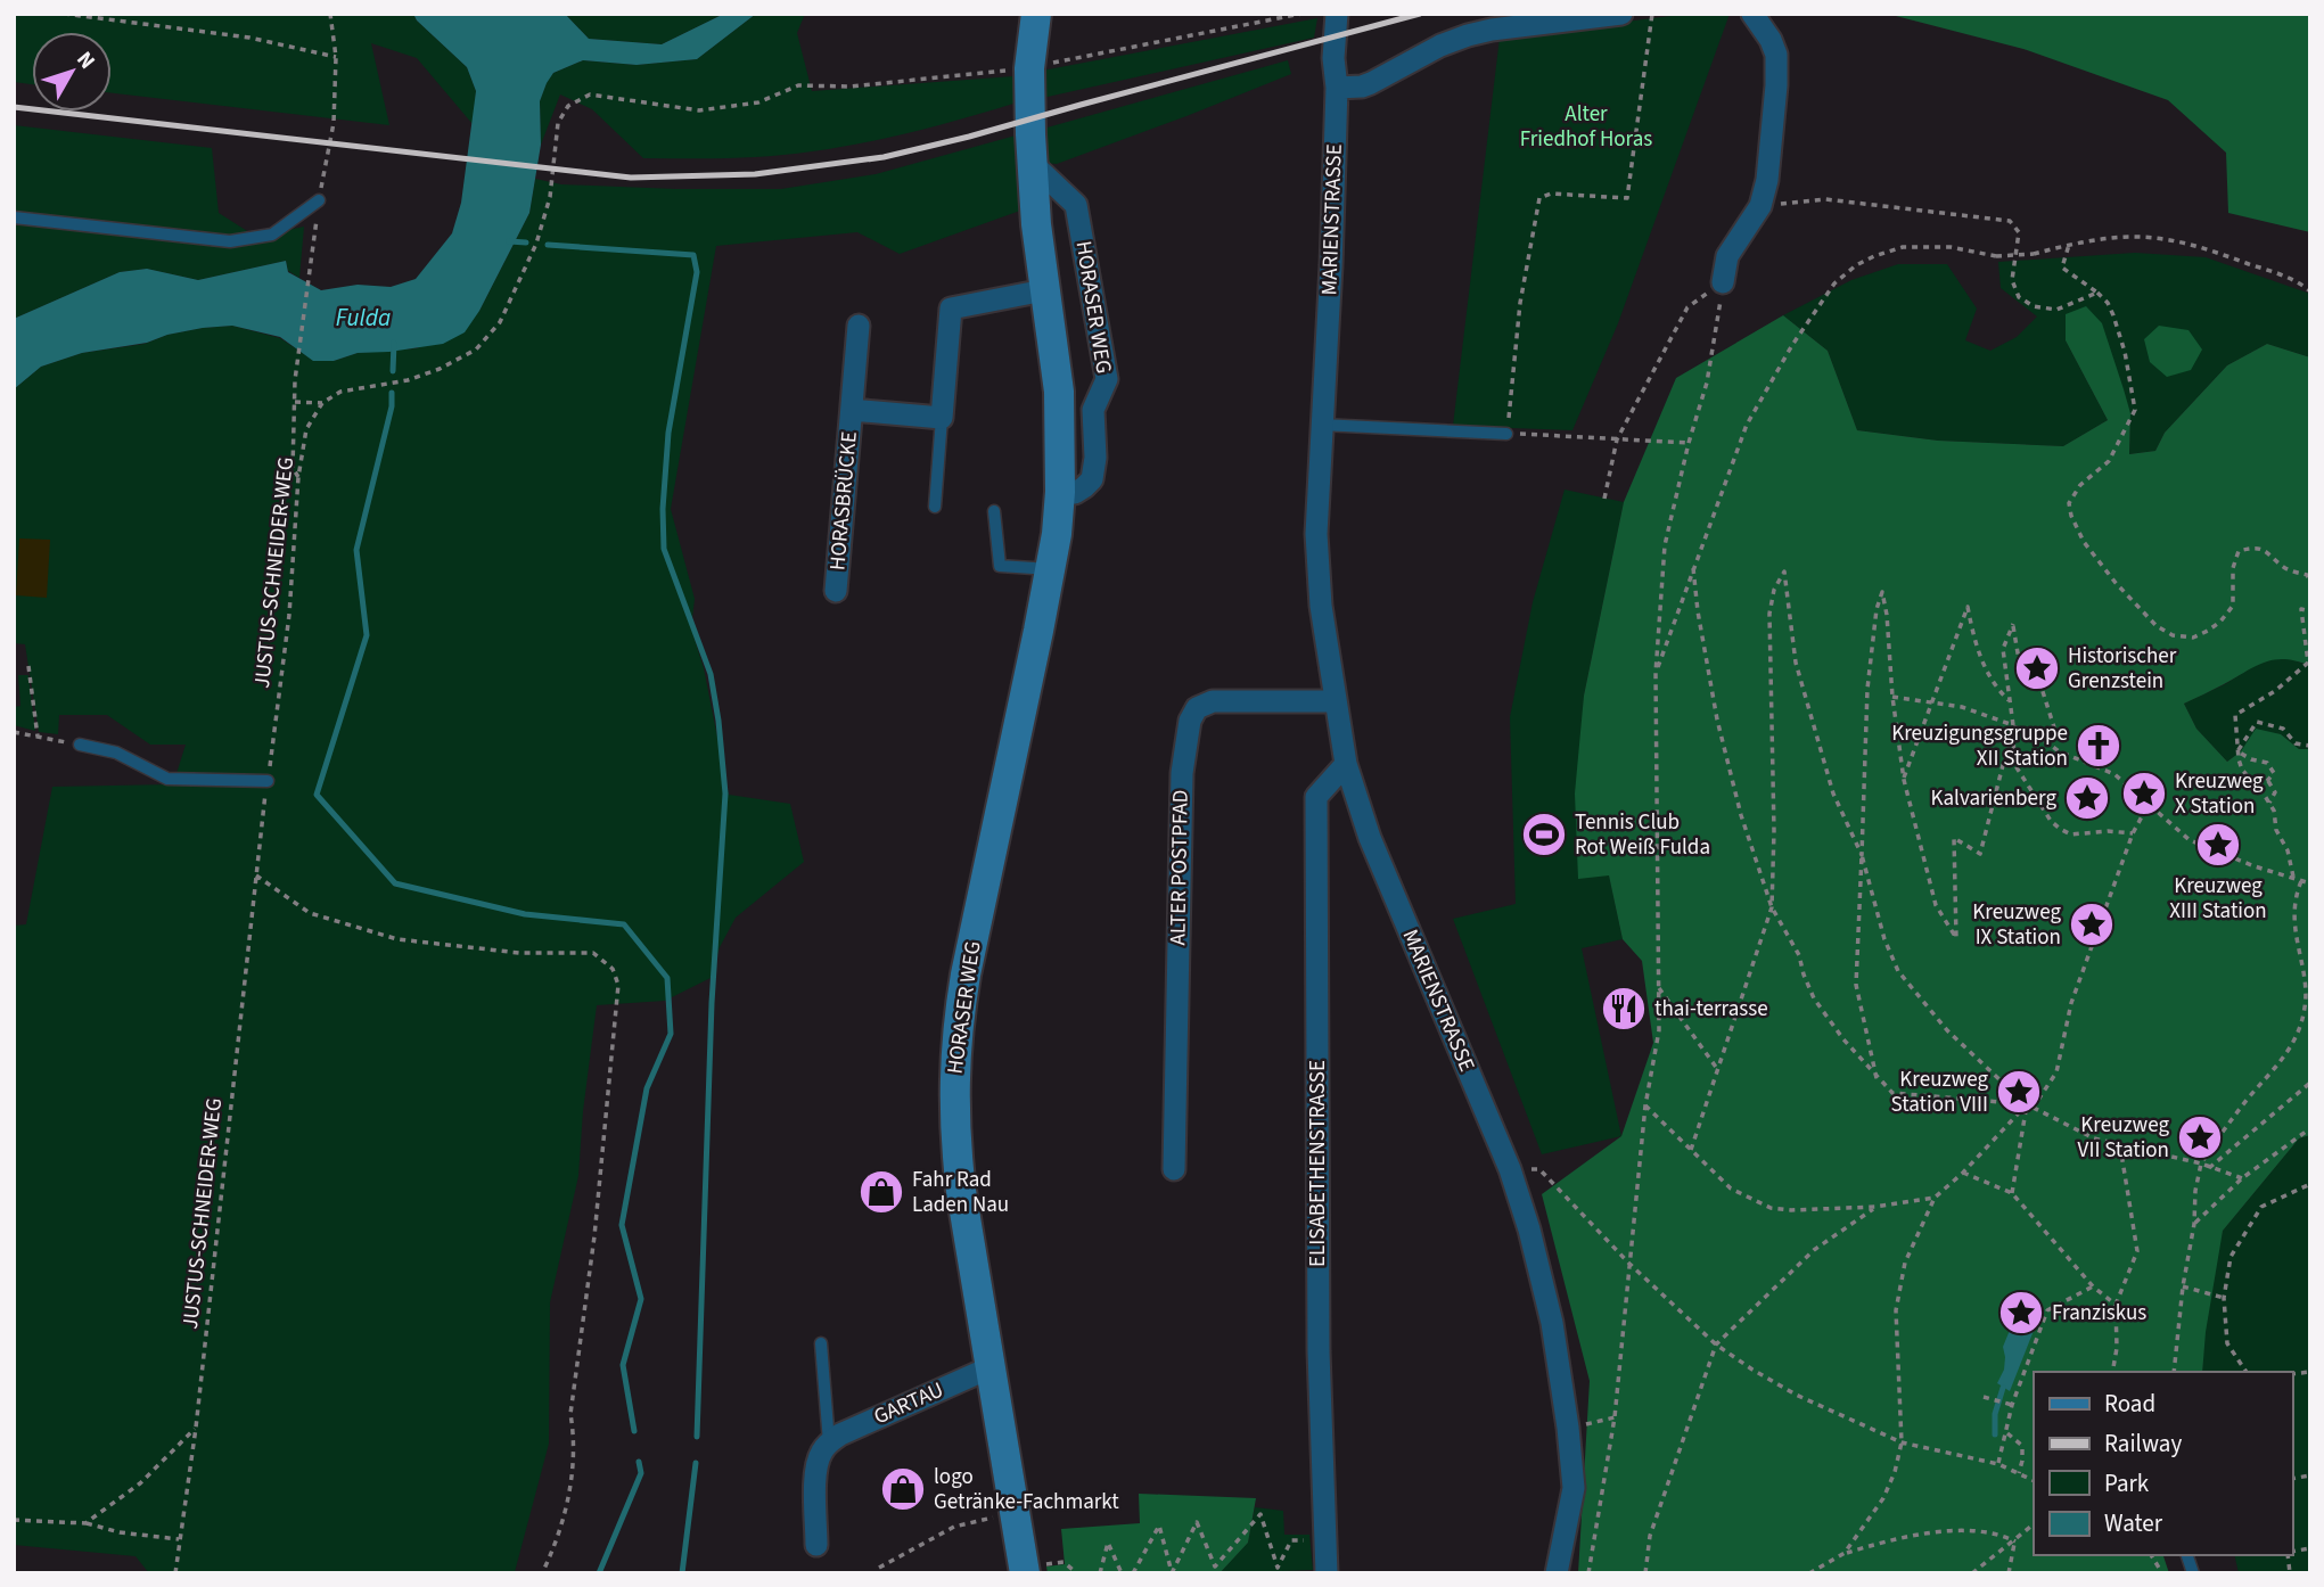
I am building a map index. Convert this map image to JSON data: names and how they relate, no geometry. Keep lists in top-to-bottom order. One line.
{"streets":{"main road":["HORASER WEG"],"street":["MARIENSTRASSE","HORASBRÜCKE","ALTER POSTPFAD","ELISABETHENSTRASSE","GARTAU"],"path":["JUSTUS-SCHNEIDER-WEG"]},"crossings":[["MARIENSTRASSE","ALTER POSTPFAD"],["MARIENSTRASSE","ELISABETHENSTRASSE"],["HORASER WEG","GARTAU"]],"water":["Fulda"],"parks":["Alter Friedhof Horas"],"places":{"place":["Historischer Grenzstein","Kreuzweg X Station","Kalvarienberg","Kreuzweg XIII Station","Kreuzweg IX Station","Kreuzweg Station VIII","Kreuzweg VII Station","Franziskus"],"church":["Kreuzigungsgruppe XII Station"],"sports":["Tennis Club Rot Weiß Fulda"],"restaurant":["thai-terrasse"],"shop":["Fahr Rad Laden Nau","logo Getränke-Fachmarkt"]},"legend":["Road","Railway","Park","Water"],"north":"top right"}
